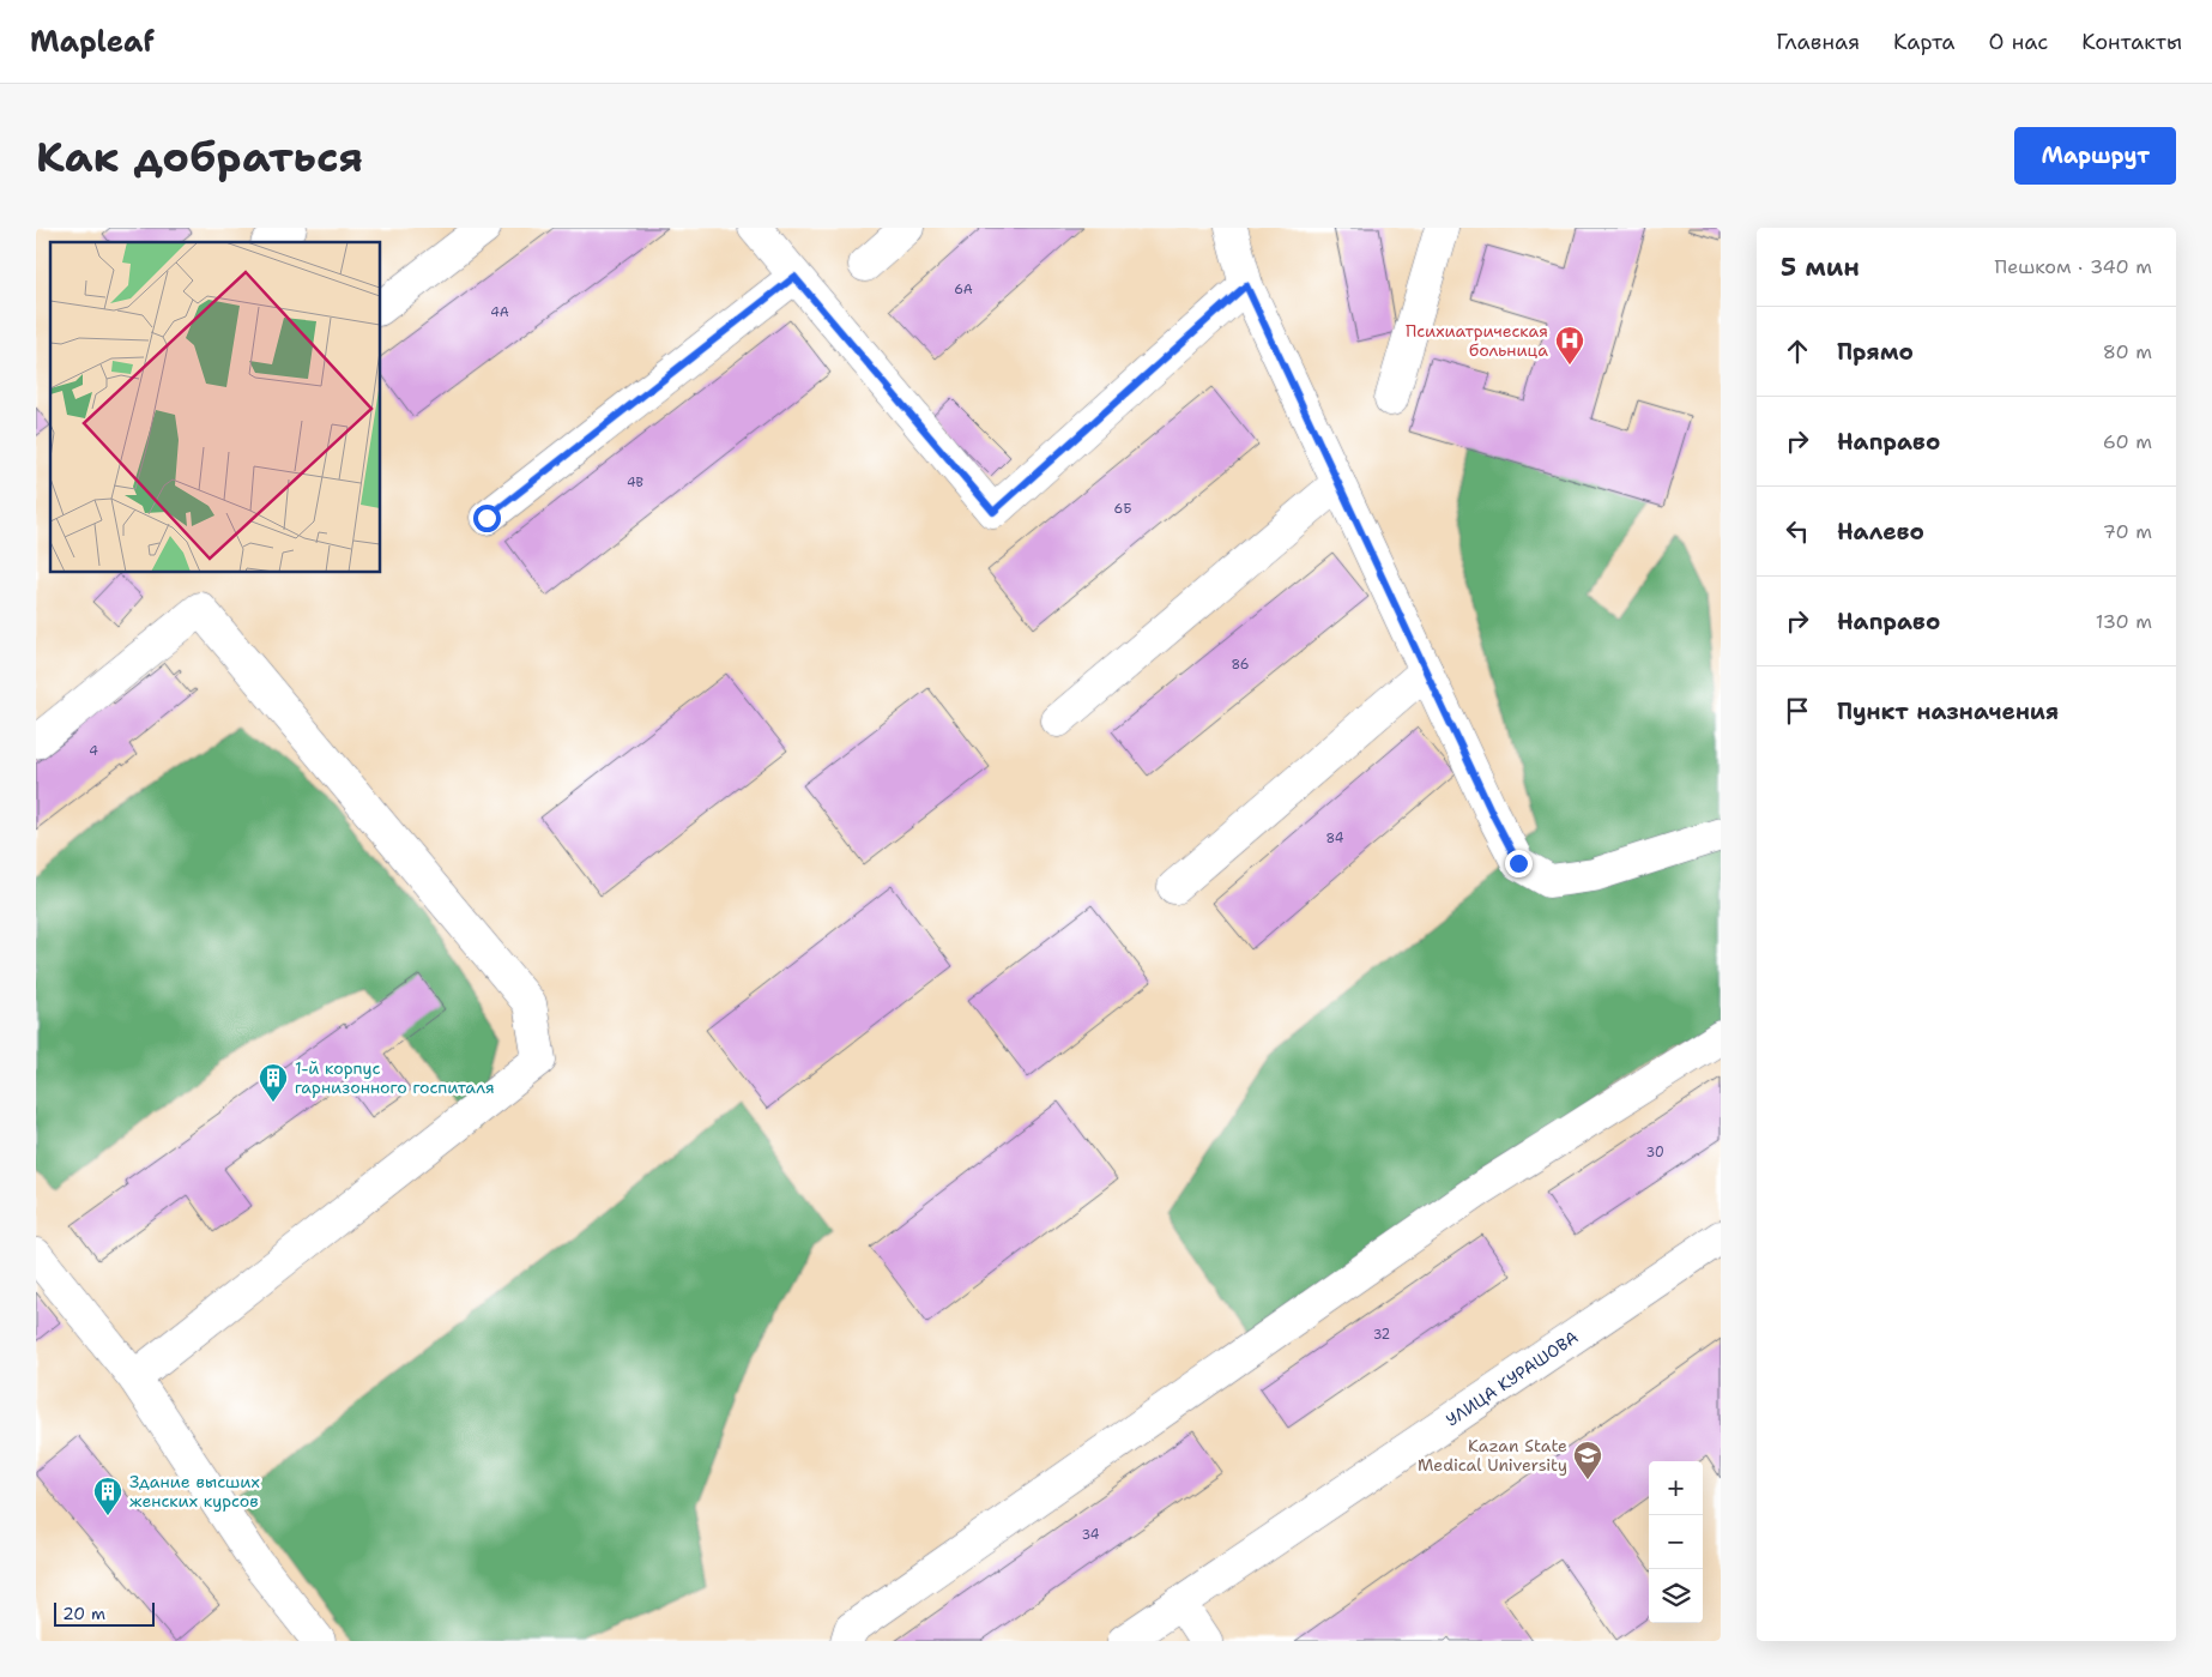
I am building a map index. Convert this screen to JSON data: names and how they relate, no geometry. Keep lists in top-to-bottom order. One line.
{"streets":{"street":["УЛИЦА КУРАШОВА"]},"places":{"hospital":["Психиатрическая больница"],"building":["1-й корпус гарнизонного госпиталя","Здание высших женских курсов"],"school or university":["Kazan State Medical University"]},"house_numbers":["6А","4А","4В","6Б","86","4","84","30","32","34"],"scale_bar":"20 m","page":{"header":"Mapleaf","nav":["Главная","Карта","О нас","Контакты"],"buttons":"Маршрут","title":"Как добраться","heading":["5 мин","Пешком · 340 m"],"list":[["Прямо","80 m"],["Направо","60 m"],["Налево","70 m"],["Направо","130 m"],"Пункт назначения"],"map_buttons":["+","−"],"scale":"20 m"}}
